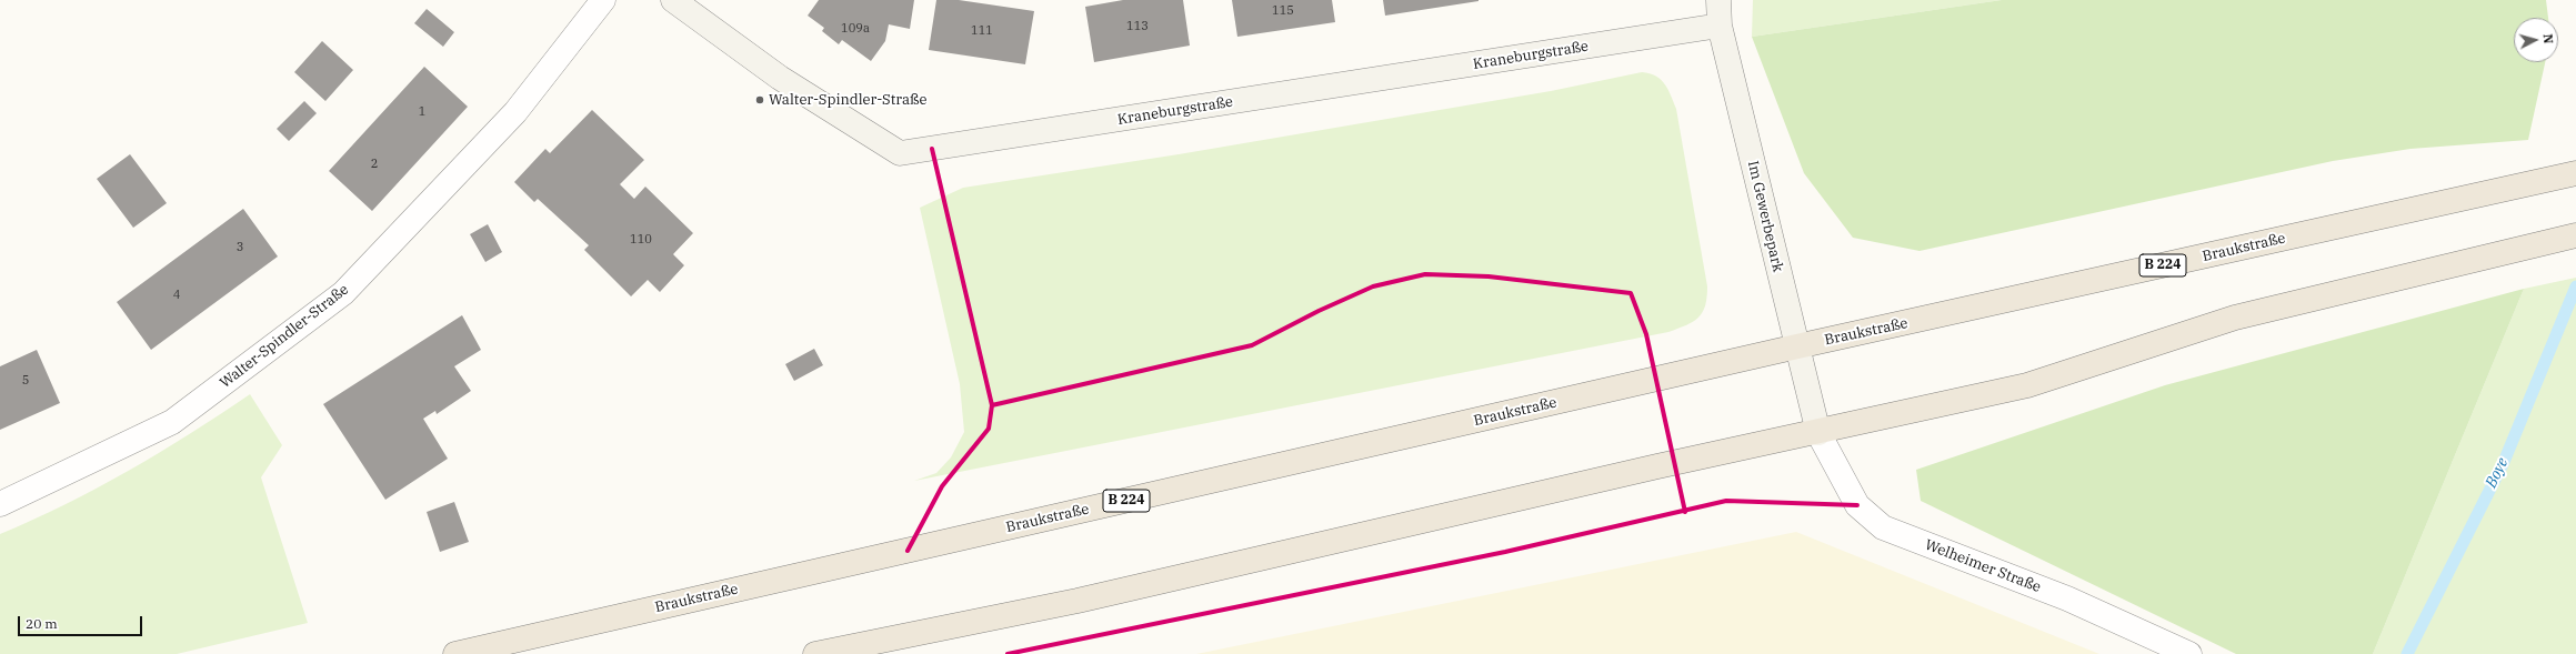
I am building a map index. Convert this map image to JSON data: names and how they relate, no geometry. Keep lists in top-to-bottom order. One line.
{"streets":{"main road":["Braukstraße","B 224"],"street":["Kraneburgstraße","Im Gewerbepark","Walter-Spindler-Straße","Welheimer Straße"]},"crossings":[["Kraneburgstraße","Im Gewerbepark"],["Im Gewerbepark","Braukstraße"],["Im Gewerbepark","Welheimer Straße"]],"water":["Boye"],"places":["Walter-Spindler-Straße"],"house_numbers":["115","113","109a","111","1","2","110","3","4","5"],"scale_bar":"20 m","north":"right"}
